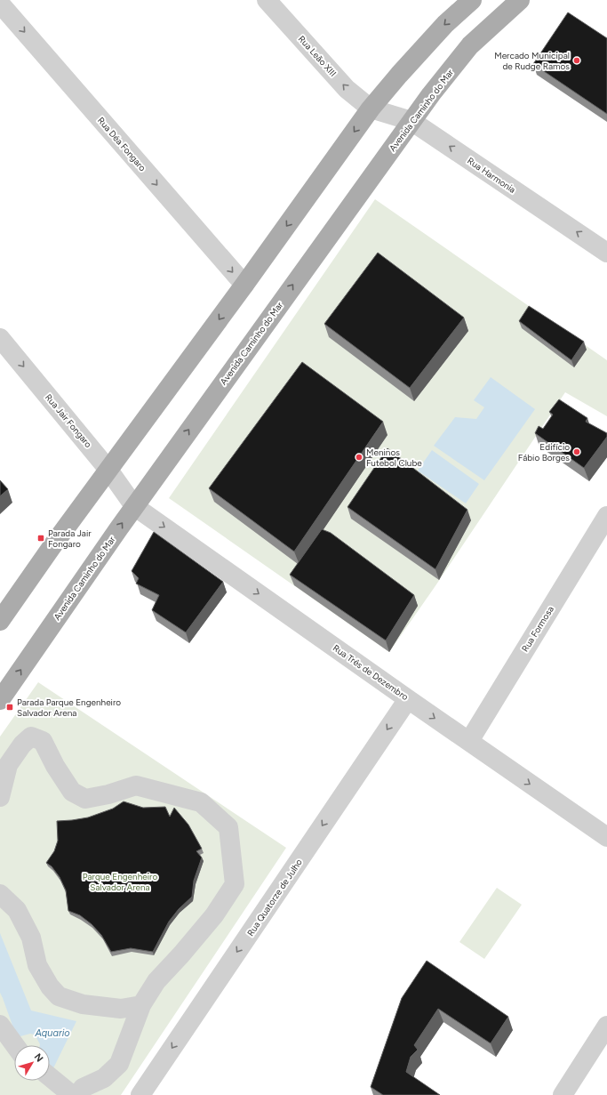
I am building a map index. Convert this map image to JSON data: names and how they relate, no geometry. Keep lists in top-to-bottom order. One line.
{"streets":{"main road":["Avenida Caminho do Mar"],"street":["Rua Leão XIII","Rua Déa Fongaro","Rua Harmonia","Rua Jair Fongaro","Rua Formosa","Rua Três de Dezembro","Rua Quatorze de Julho"]},"crossings":[["Rua Leão XIII","Rua Harmonia"],["Avenida Caminho do Mar","Rua Harmonia"],["Avenida Caminho do Mar","Rua Jair Fongaro"],["Avenida Caminho do Mar","Rua Três de Dezembro"],["Rua Jair Fongaro","Rua Três de Dezembro"],["Rua Formosa","Rua Três de Dezembro"],["Rua Três de Dezembro","Rua Quatorze de Julho"]],"one_way":["Rua Leão XIII","Rua Déa Fongaro","Rua Harmonia","Rua Jair Fongaro","Rua Três de Dezembro","Rua Quatorze de Julho"],"water":["Aquario"],"parks":["Parque Engenheiro Salvador Arena"],"places":{"other":["Mercado Municipal de Rudge Ramos","Edifício Fábio Borges","Meninos Futebol Clube"],"transit":["Parada Jair Fongaro","Parada Parque Engenheiro Salvador Arena"]},"north":"top right"}
